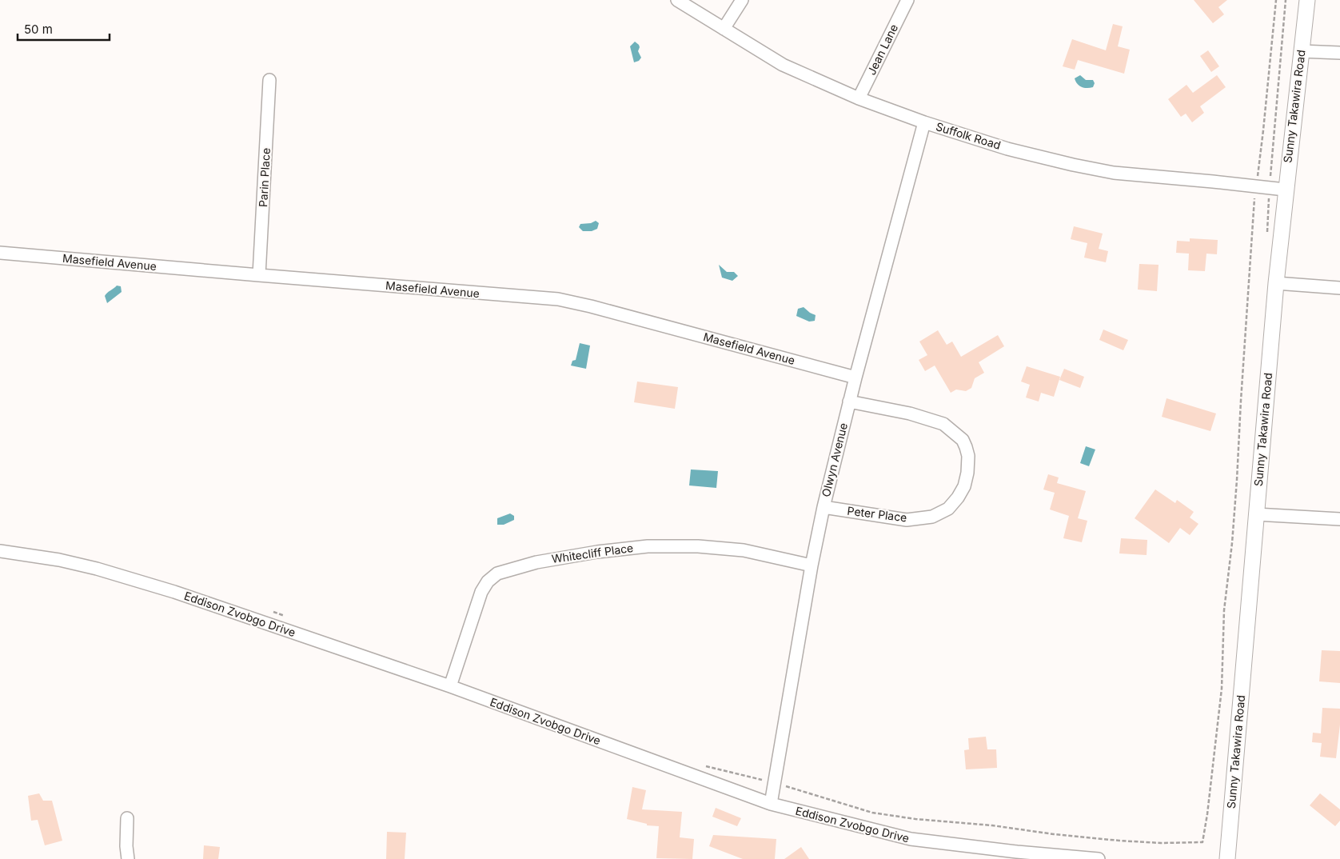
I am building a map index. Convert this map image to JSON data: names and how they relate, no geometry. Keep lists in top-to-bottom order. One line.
{"streets":{"main road":["Sunny Takawira Road"],"street":["Jean Lane","Suffolk Road","Parin Place","Masefield Avenue","Olwyn Avenue","Peter Place","Whitecliff Place","Eddison Zvobgo Drive"]},"crossings":[["Jean Lane","Suffolk Road"],["Sunny Takawira Road","Suffolk Road"],["Suffolk Road","Olwyn Avenue"],["Parin Place","Masefield Avenue"],["Masefield Avenue","Olwyn Avenue"],["Olwyn Avenue","Peter Place"],["Olwyn Avenue","Whitecliff Place"],["Olwyn Avenue","Eddison Zvobgo Drive"],["Whitecliff Place","Eddison Zvobgo Drive"]],"scale_bar":"50 m"}
